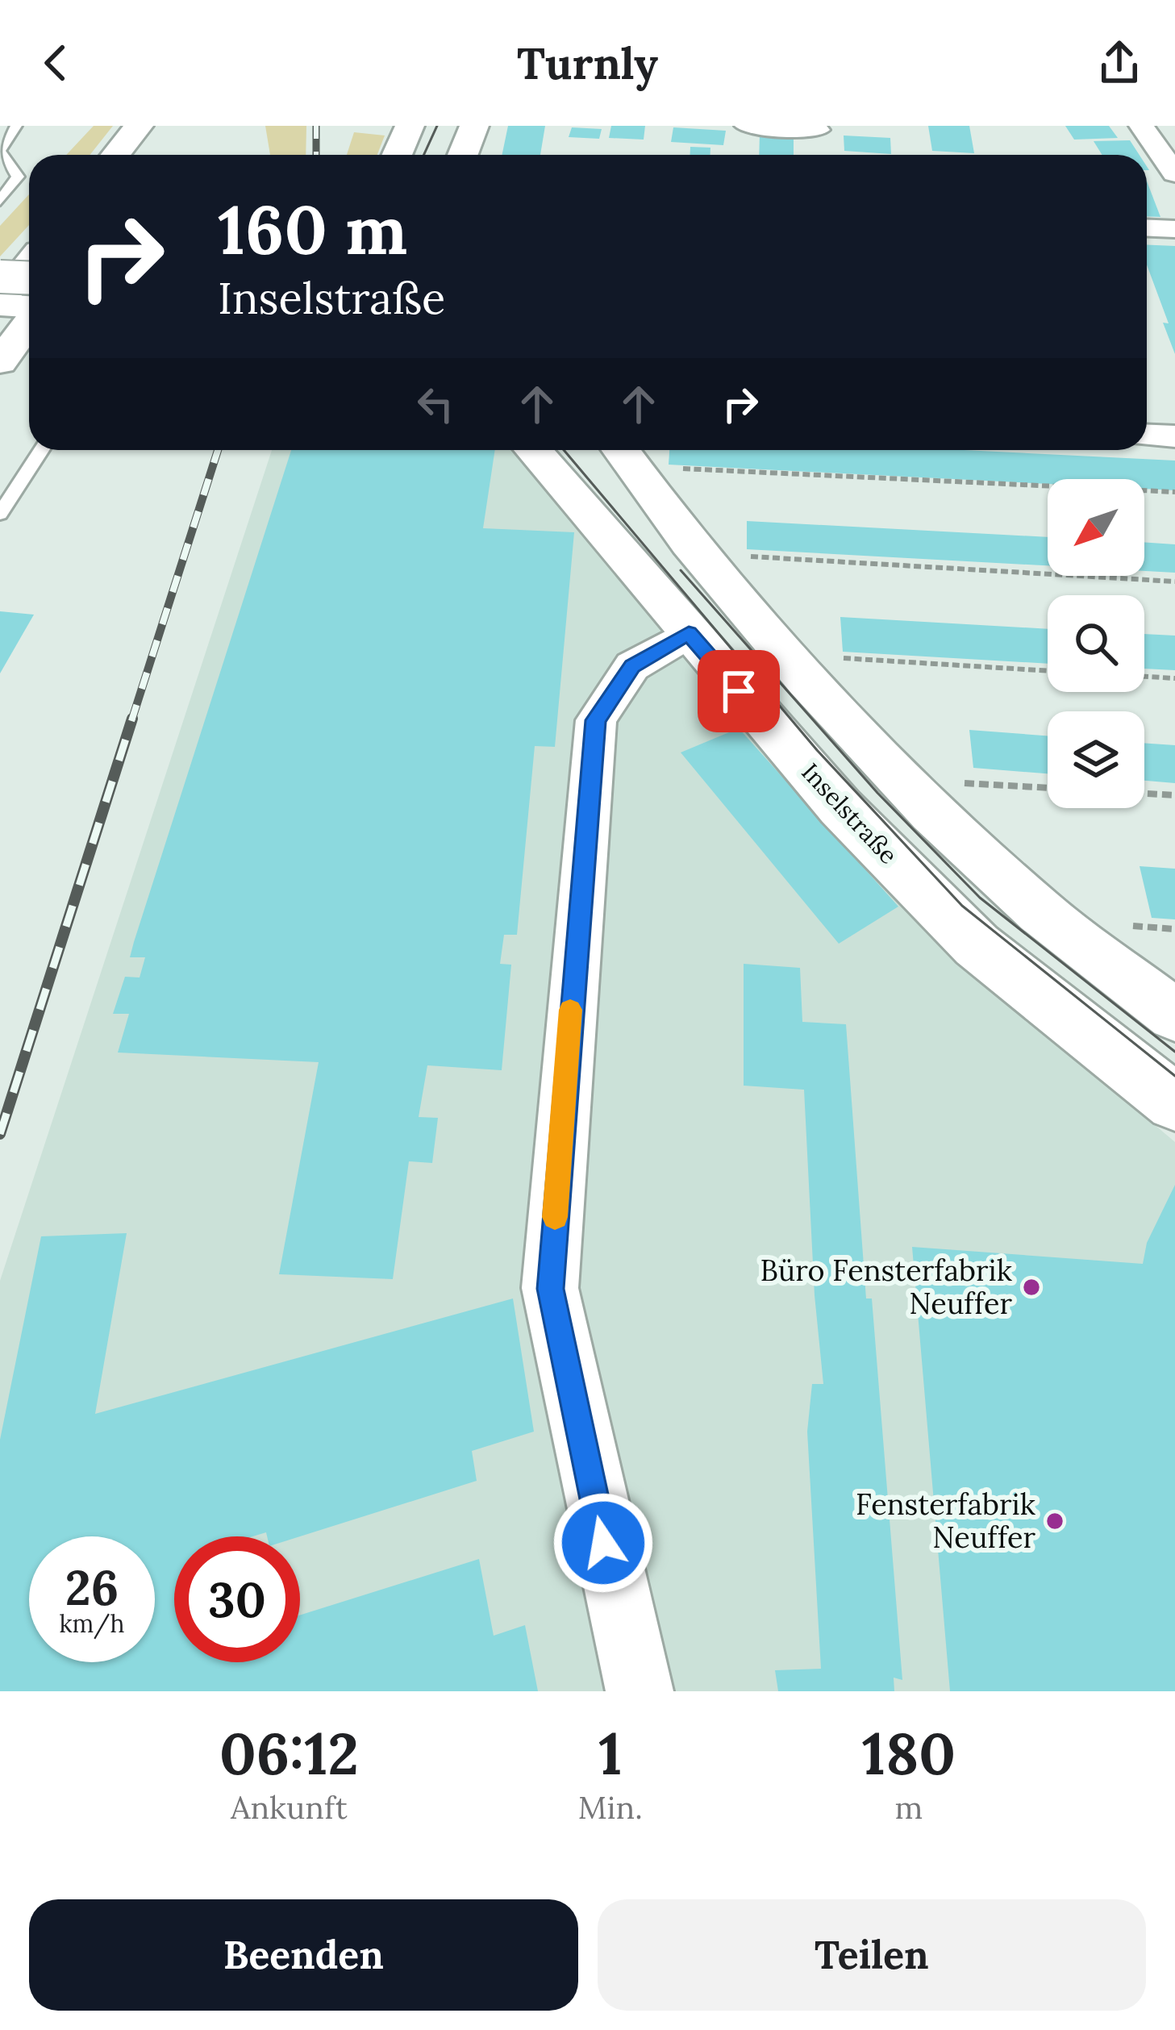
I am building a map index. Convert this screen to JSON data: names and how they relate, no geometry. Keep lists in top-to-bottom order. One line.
{"streets":{"main road":["Inselstraße"]},"places":["Büro Fensterfabrik Neuffer","Fensterfabrik Neuffer"],"north":"bottom left","page":{"header":"Turnly","turn":["160 m","Inselstraße"],"speed":"26 km/h","limit":"30","eta":["06:12","Ankunft","1","Min.","180","m"],"buttons":["Beenden","Teilen"]}}
